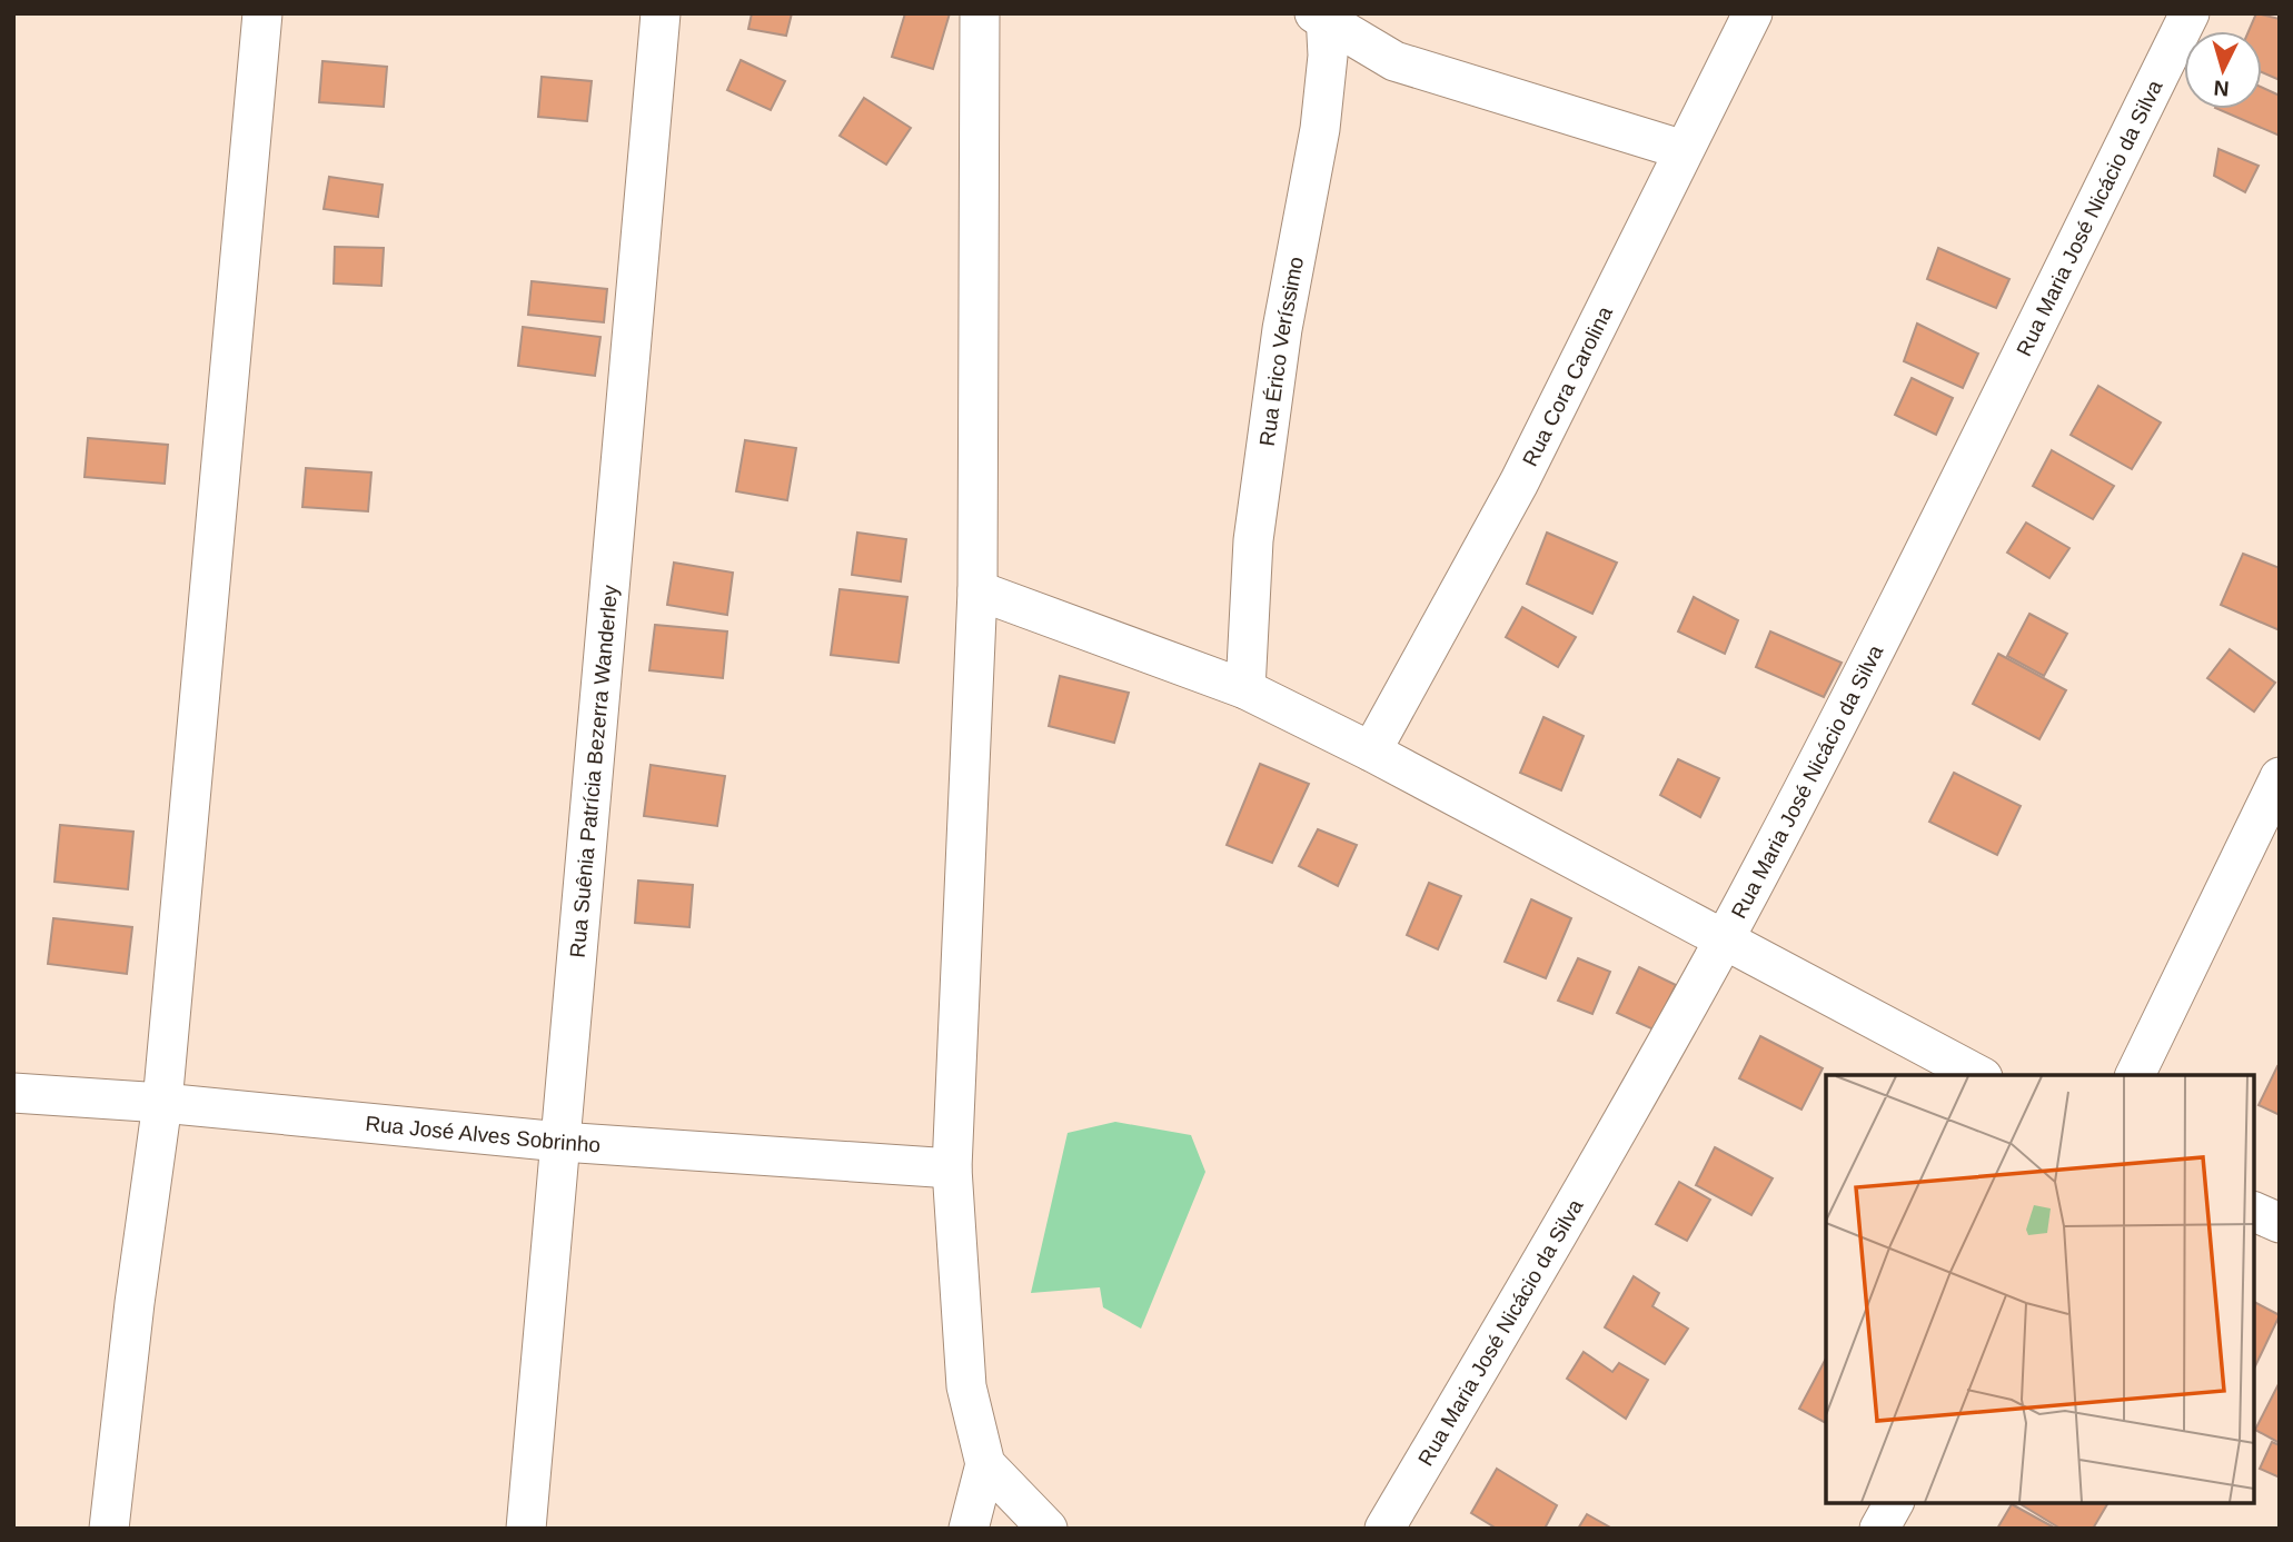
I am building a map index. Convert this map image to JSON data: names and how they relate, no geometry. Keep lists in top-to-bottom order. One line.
{"streets":{"street":["Rua Maria José Nicácio da Silva","Rua Érico Veríssimo","Rua Cora Carolina","Rua Suênia Patrícia Bezerra Wanderley","Rua José Alves Sobrinho"]},"crossings":[["Rua Suênia Patrícia Bezerra Wanderley","Rua José Alves Sobrinho"]],"north":"bottom"}
